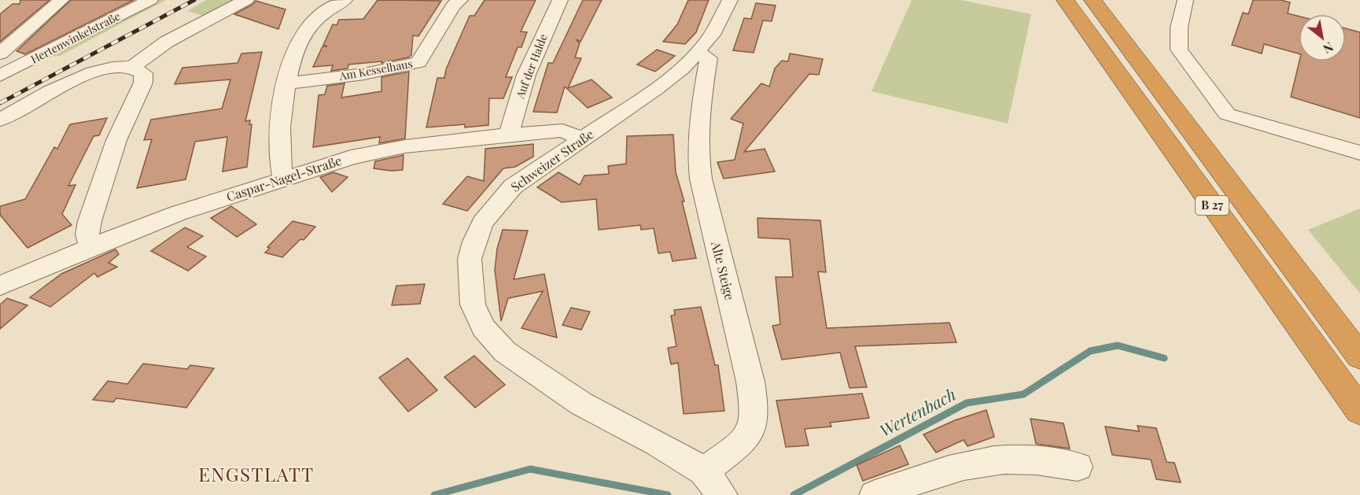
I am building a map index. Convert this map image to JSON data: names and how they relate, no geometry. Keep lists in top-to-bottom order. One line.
{"streets":{"highway":["B 27"],"street":["Hertenwinkelstraße","Auf der Halde","Am Kesselhaus","Schweizer Straße","Caspar-Nagel-Straße","Alte Steige"]},"crossings":[["Auf der Halde","Caspar-Nagel-Straße"],["Schweizer Straße","Caspar-Nagel-Straße"],["Schweizer Straße","Alte Steige"]],"districts":["ENGSTLATT"],"water":["Wertenbach"],"north":"bottom right"}
